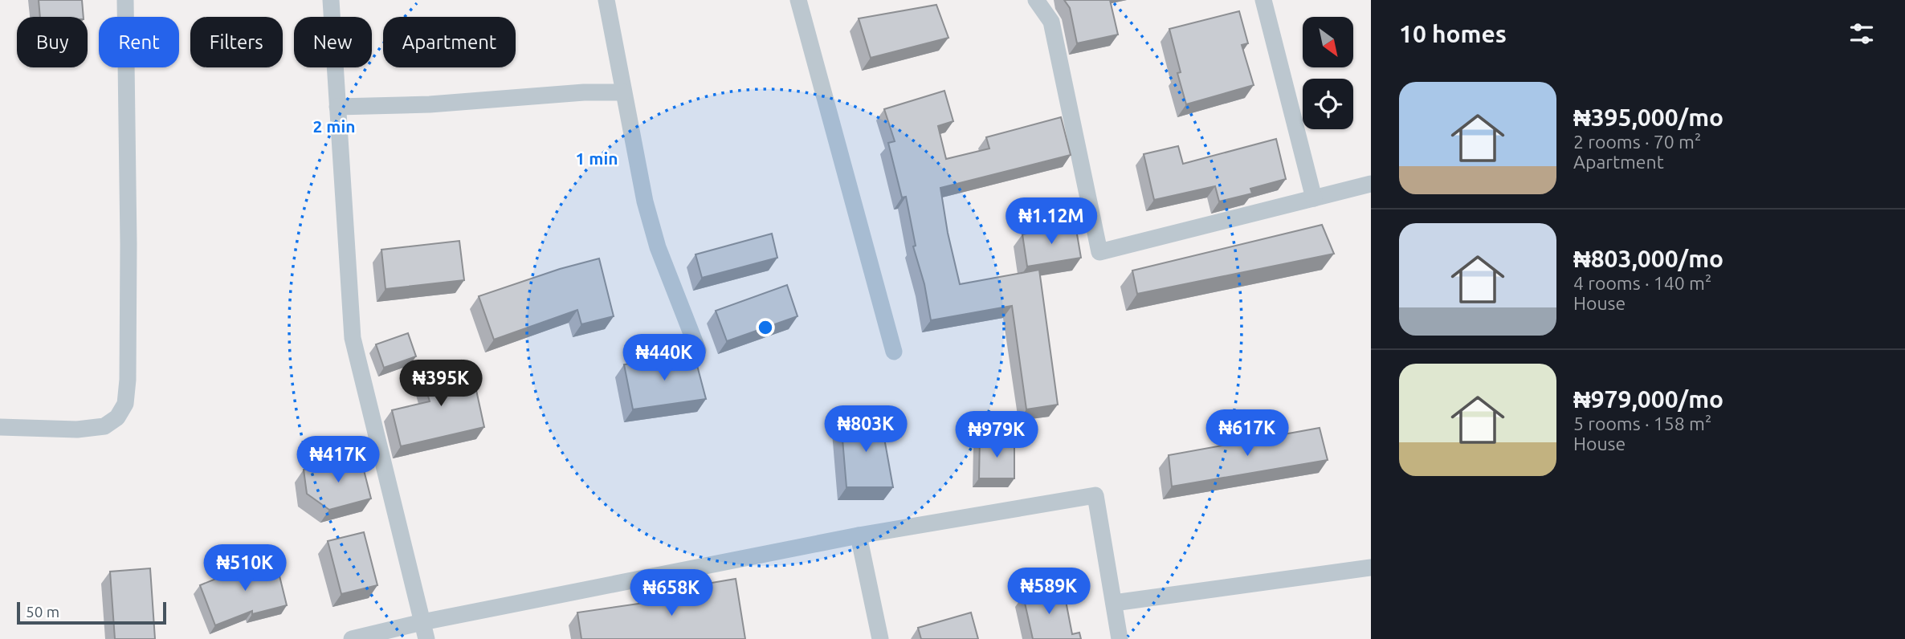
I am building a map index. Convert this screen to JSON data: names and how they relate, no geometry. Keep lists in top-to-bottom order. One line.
{"scale_bar":"50 m","north":"bottom right","page":{"heading":"10 homes","chip":["Buy","Rent","Filters","New","Apartment"],"list":[{"name":"₦395,000/mo","note":"2 rooms · 70 m² · Apartment"},{"name":"₦803,000/mo","note":"4 rooms · 140 m² · House"},{"name":"₦979,000/mo","note":"5 rooms · 158 m² · House"}],"price":["₦1.12M","₦440K","₦395K","₦803K","₦617K","₦979K","₦417K","₦510K","₦589K","₦658K"],"scale":"50 m"},"rings":["2 min","1 min"]}
